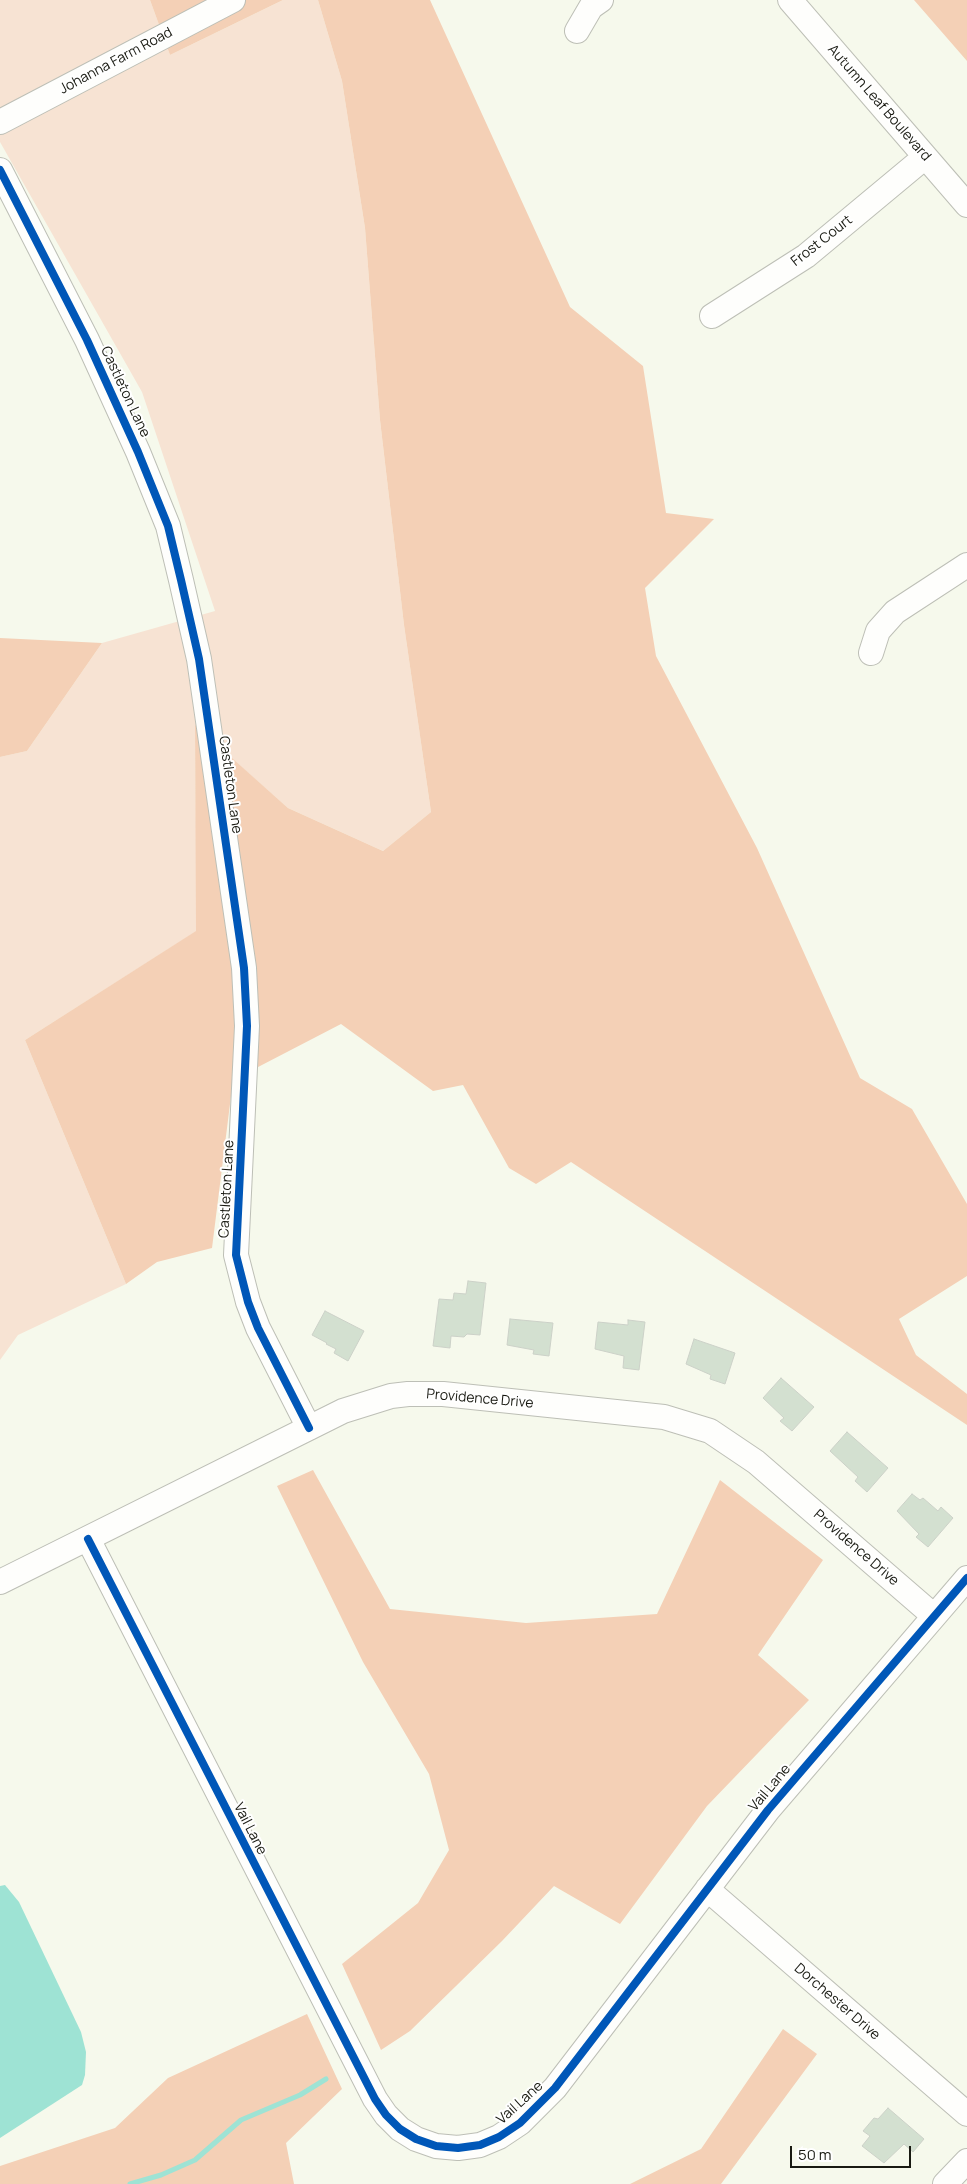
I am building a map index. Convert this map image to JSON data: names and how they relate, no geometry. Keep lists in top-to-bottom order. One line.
{"streets":{"street":["Johanna Farm Road","Autumn Leaf Boulevard","Frost Court","Castleton Lane","Providence Drive","Vail Lane","Dorchester Drive"]},"crossings":[["Autumn Leaf Boulevard","Frost Court"],["Castleton Lane","Providence Drive"],["Providence Drive","Vail Lane"],["Vail Lane","Dorchester Drive"]],"scale_bar":"50 m"}
